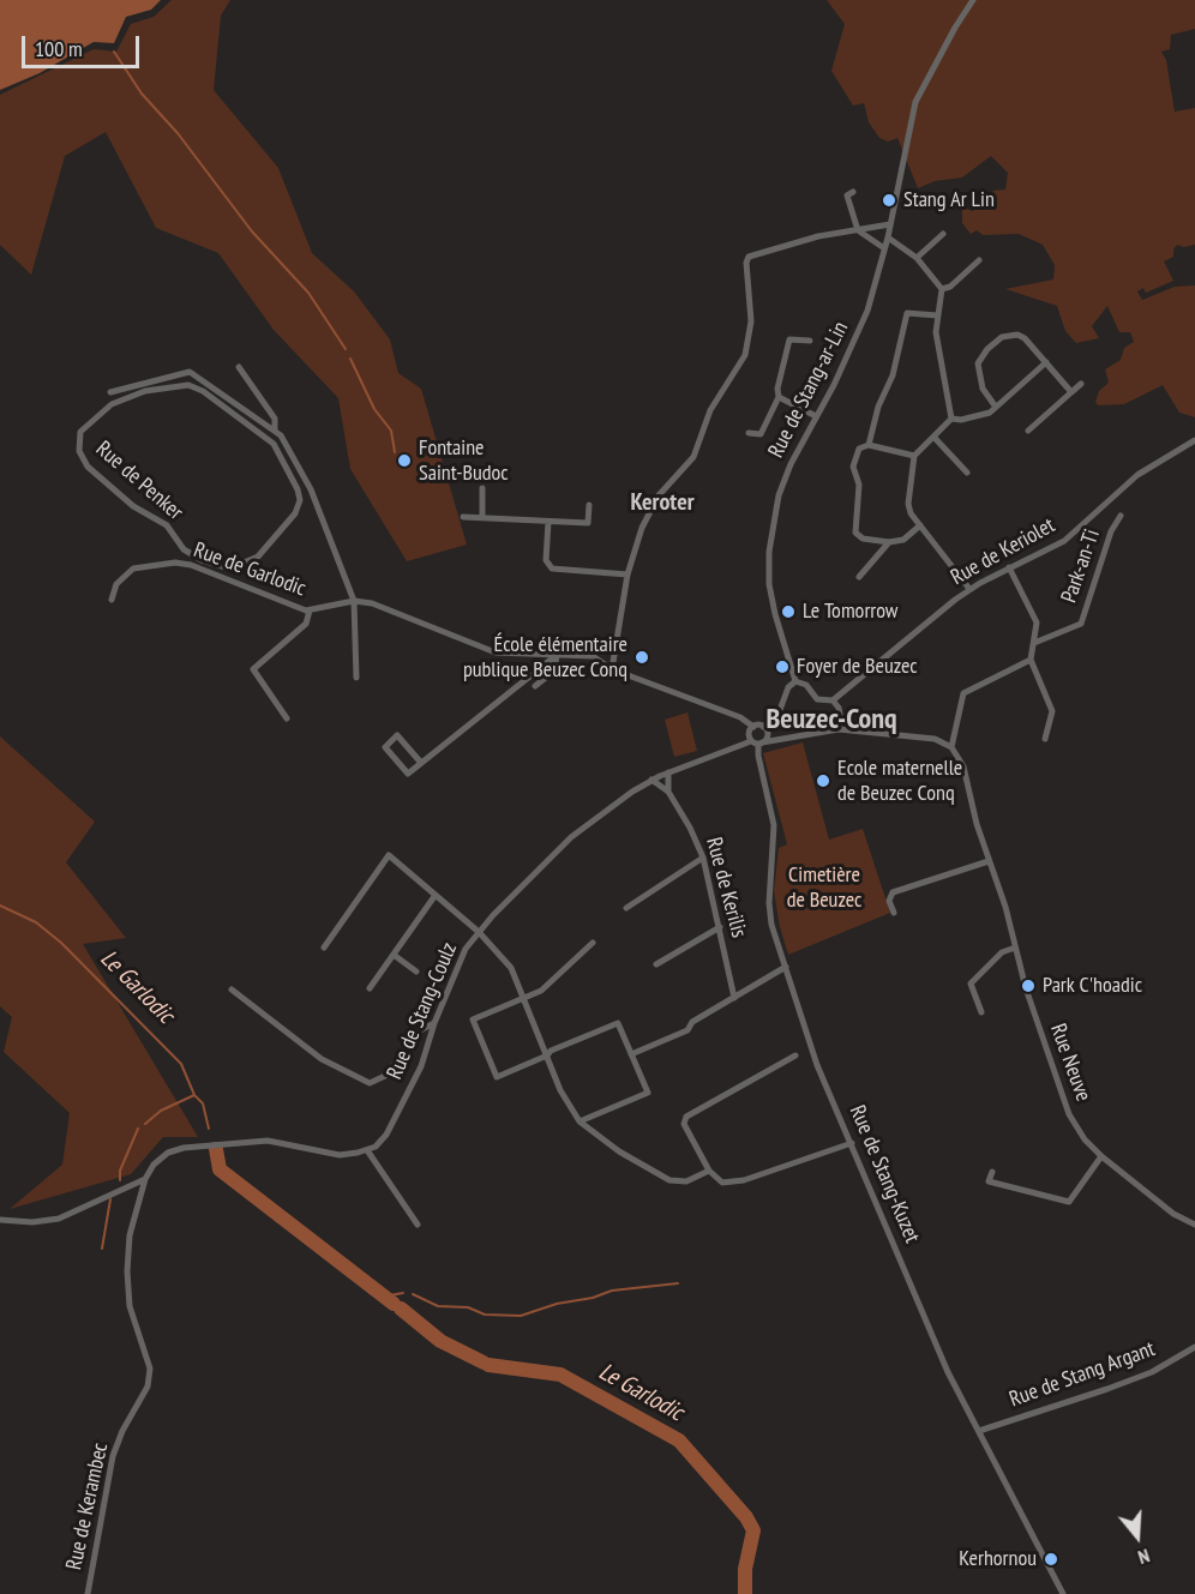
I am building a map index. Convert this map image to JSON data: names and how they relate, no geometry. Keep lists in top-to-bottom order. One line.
{"streets":{"street":["Rue de Stang-ar-Lin","Rue de Penker","Rue de Keriolet","Park-an-Ti","Rue de Garlodic","Rue de Kerilis","Rue de Stang-Coulz","Rue Neuve","Rue de Stang-Kuzet","Rue de Stang Argant","Rue de Kerambec"]},"crossings":[["Rue de Kerilis","Rue de Stang-Coulz"],["Rue de Stang-Coulz","Rue de Stang-Kuzet"],["Rue de Stang-Kuzet","Rue de Stang Argant"]],"districts":["Keroter","Beuzec-Conq"],"water":["Le Garlodic"],"parks":["Cimetière de Beuzec"],"places":["Stang Ar Lin","Fontaine Saint-Budoc","Le Tomorrow","École élémentaire publique Beuzec Conq","Foyer de Beuzec","Ecole maternelle de Beuzec Conq","Park C'hoadic","Kerhornou"],"scale_bar":"100 m","north":"bottom"}
